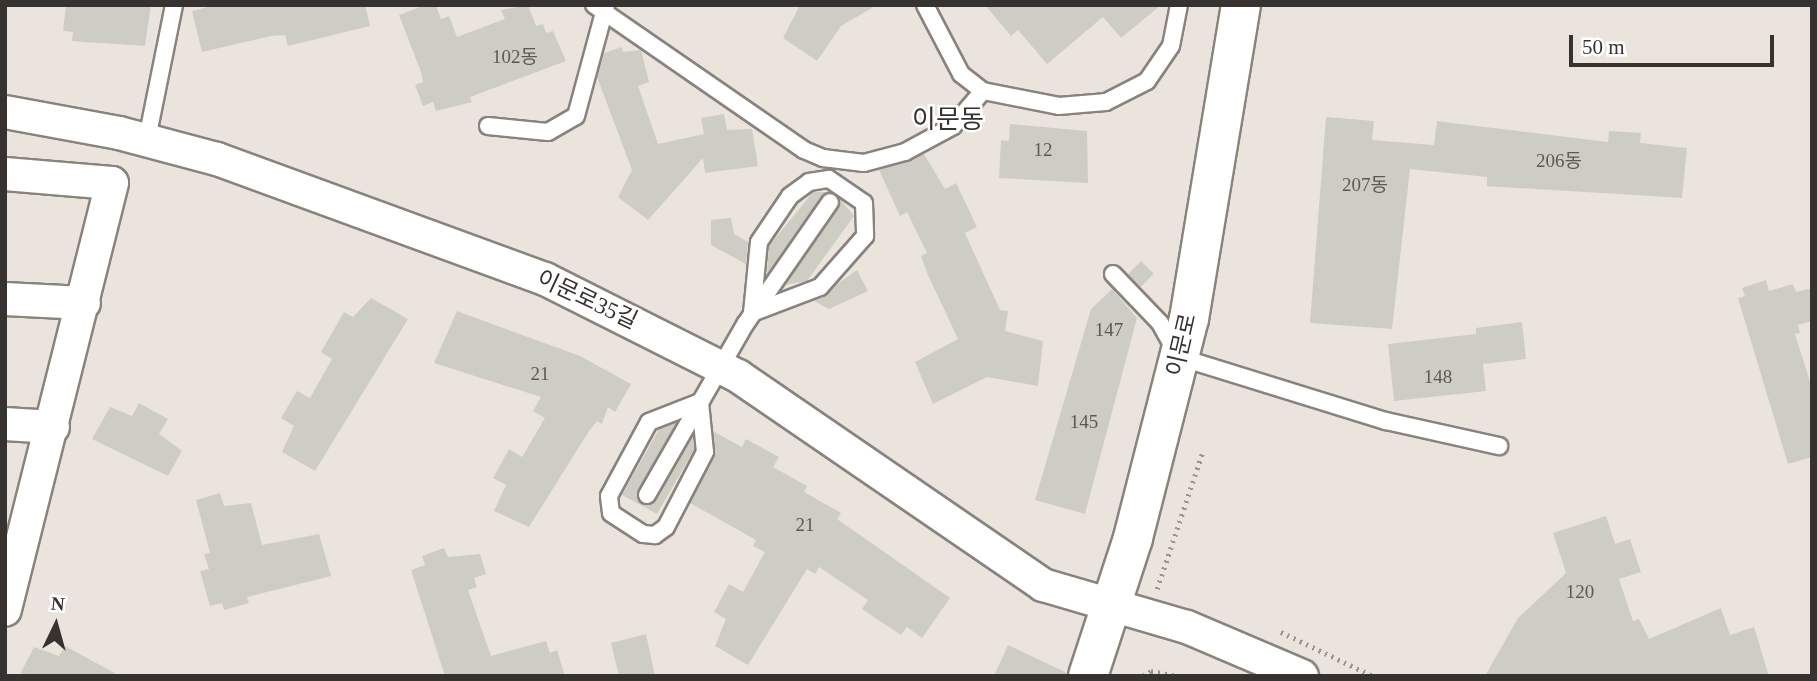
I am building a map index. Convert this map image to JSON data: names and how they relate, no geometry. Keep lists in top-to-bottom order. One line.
{"streets":{"main road":["이문로"],"street":["이문로35길"]},"crossings":[["이문로35길","이문로"]],"districts":["이문동"],"house_numbers":["102동","12","206동","207동","147","21","148","145","21","120"],"scale_bar":"50 m","north":"top"}
